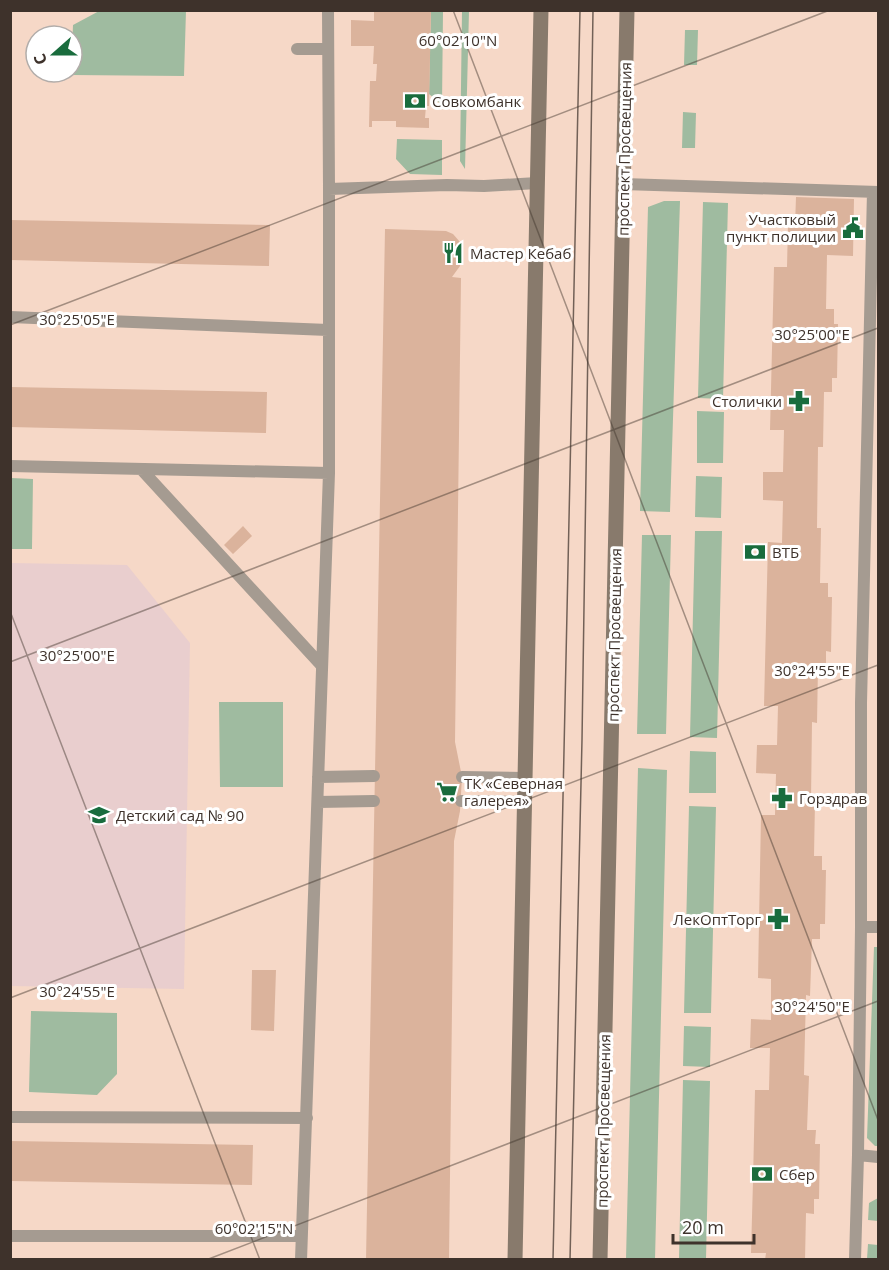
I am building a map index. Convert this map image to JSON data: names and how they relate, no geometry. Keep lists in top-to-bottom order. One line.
{"streets":{"main road":["проспект Просвещения"]},"places":{"bank":["Совкомбанк","ВТБ","Сбер"],"public building":["Участковый пункт полиции"],"restaurant":["Мастер Кебаб"],"pharmacy":["Столички","Горздрав","ЛекОптТорг"],"supermarket":["ТК «Северная галерея»"],"school or university":["Детский сад № 90"]},"scale_bar":"20 m","north":"left","coordinates":["60°02'10\"N","30°25'05\"E","30°25'00\"E","30°24'55\"E","30°24'50\"E","60°02'15\"N"]}
